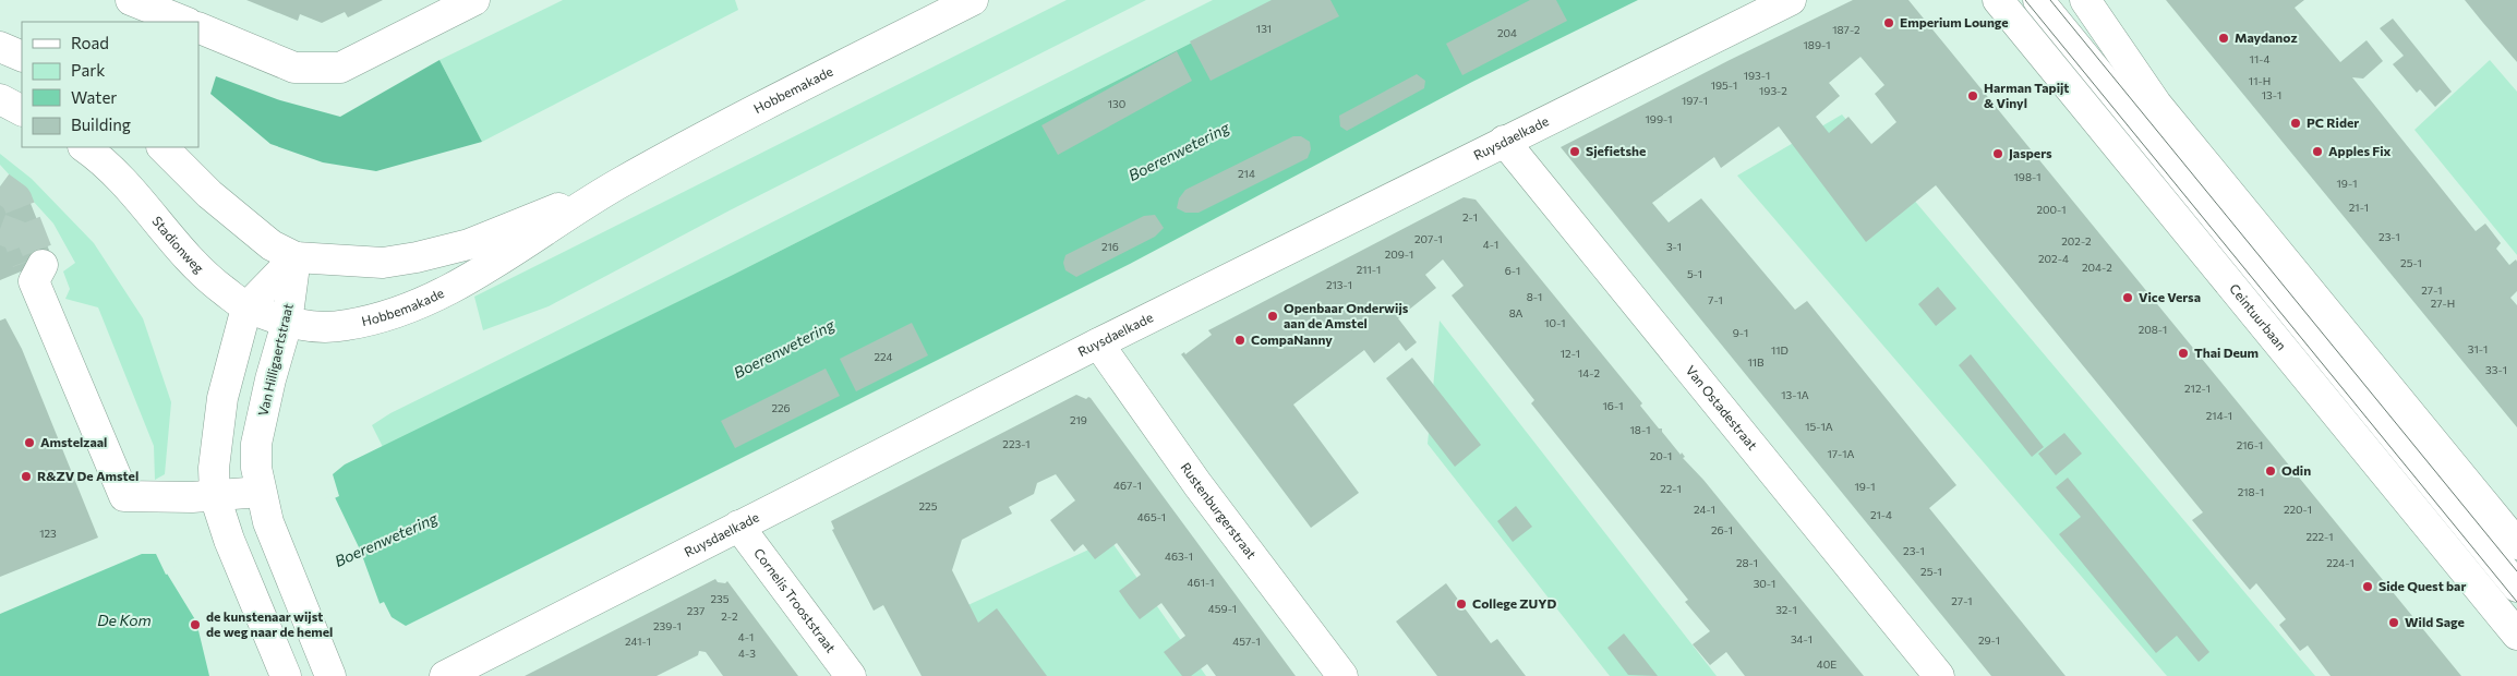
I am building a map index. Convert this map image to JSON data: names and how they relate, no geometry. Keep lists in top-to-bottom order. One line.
{"streets":{"street":["Hobbemakade","Ruysdaelkade","Stadionweg","Ceintuurbaan","Van Hilligaertstraat","Van Ostadestraat","Rustenburgerstraat","Cornelis Trooststraat"]},"crossings":[["Hobbemakade","Stadionweg"],["Hobbemakade","Van Hilligaertstraat"],["Ruysdaelkade","Van Ostadestraat"],["Ruysdaelkade","Rustenburgerstraat"],["Ruysdaelkade","Cornelis Trooststraat"],["Stadionweg","Van Hilligaertstraat"]],"water":["Boerenwetering","De Kom"],"places":["Emperium Lounge","Maydanoz","Harman Tapijt & Vinyl","PC Rider","Sjefietshe","Apples Fix","Jaspers","Vice Versa","Openbaar Onderwijs aan de Amstel","CompaNanny","Thai Deum","Amstelzaal","Odin","R&ZV De Amstel","Side Quest bar","College ZUYD","Wild Sage","de kunstenaar wijst de weg naar de hemel"],"house_numbers":["131","187-2","204","189-1","11-4","193-1","11-H","195-1","193-2","13-1","197-1","130","199-1","214","198-1","19-1","21-1","200-1","2-1","23-1","207-1","202-2","4-1","216","3-1","209-1","202-4","25-1","204-2","211-1","6-1","5-1","213-1","27-1","8-1","7-1","27-H","8A","10-1","208-1","9-1","31-1","11D","12-1","224","11B","33-1","14-2","212-1","13-1A","16-1","226","214-1","219","15-1A","18-1","223-1","216-1","17-1A","20-1","467-1","19-1","22-1","218-1","225","24-1","220-1","21-4","465-1","26-1","123","222-1","23-1","463-1","28-1","224-1","25-1","461-1","30-1","235","27-1","459-1","32-1","237","2-2","239-1","4-1","34-1","29-1","241-1","457-1","4-3","40E"],"legend":["Road","Park","Water","Building"]}
